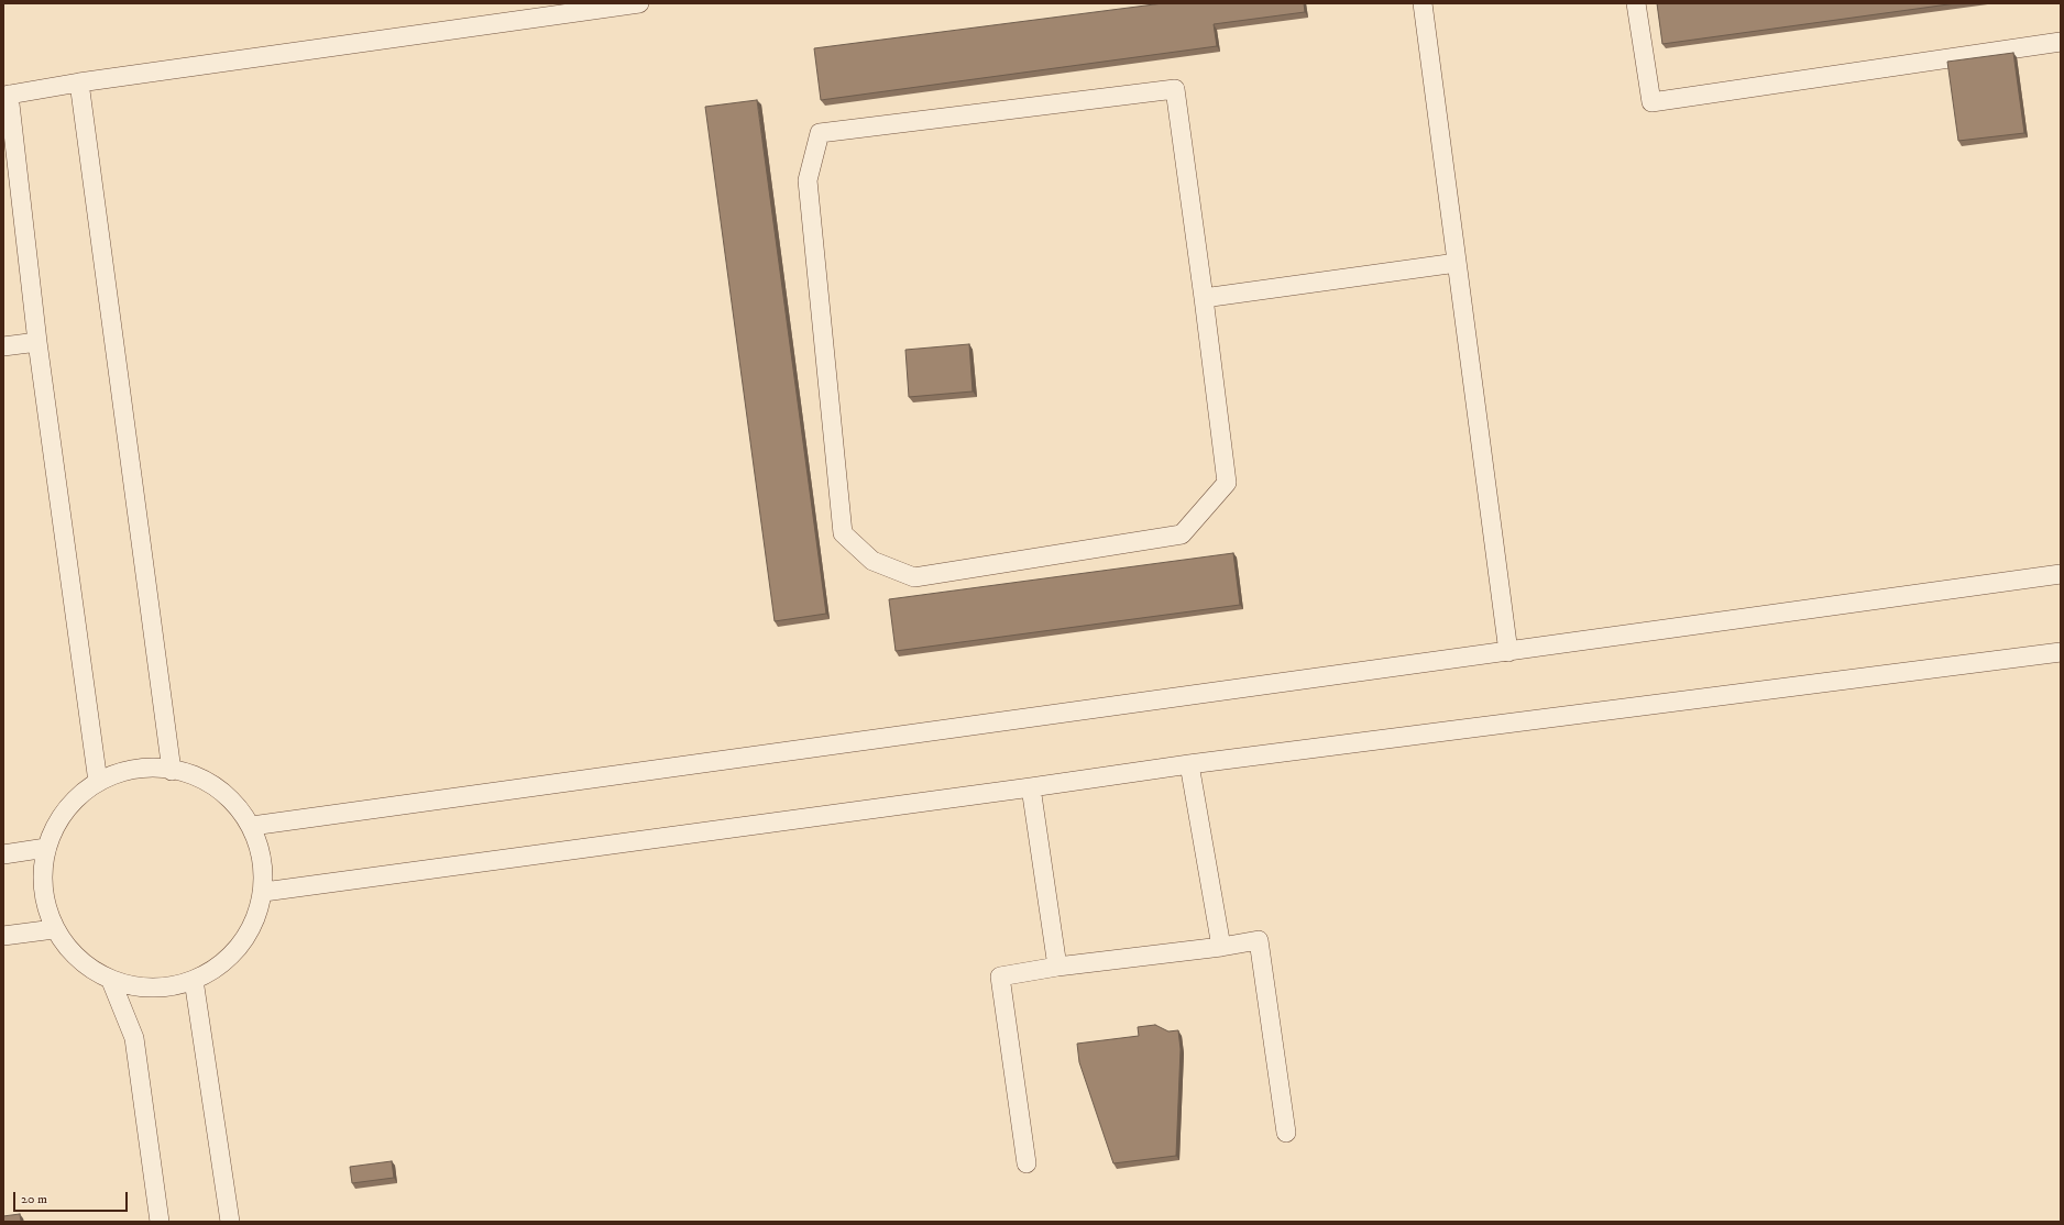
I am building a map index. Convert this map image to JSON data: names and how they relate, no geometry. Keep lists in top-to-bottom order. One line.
{"scale_bar":"20 m"}
